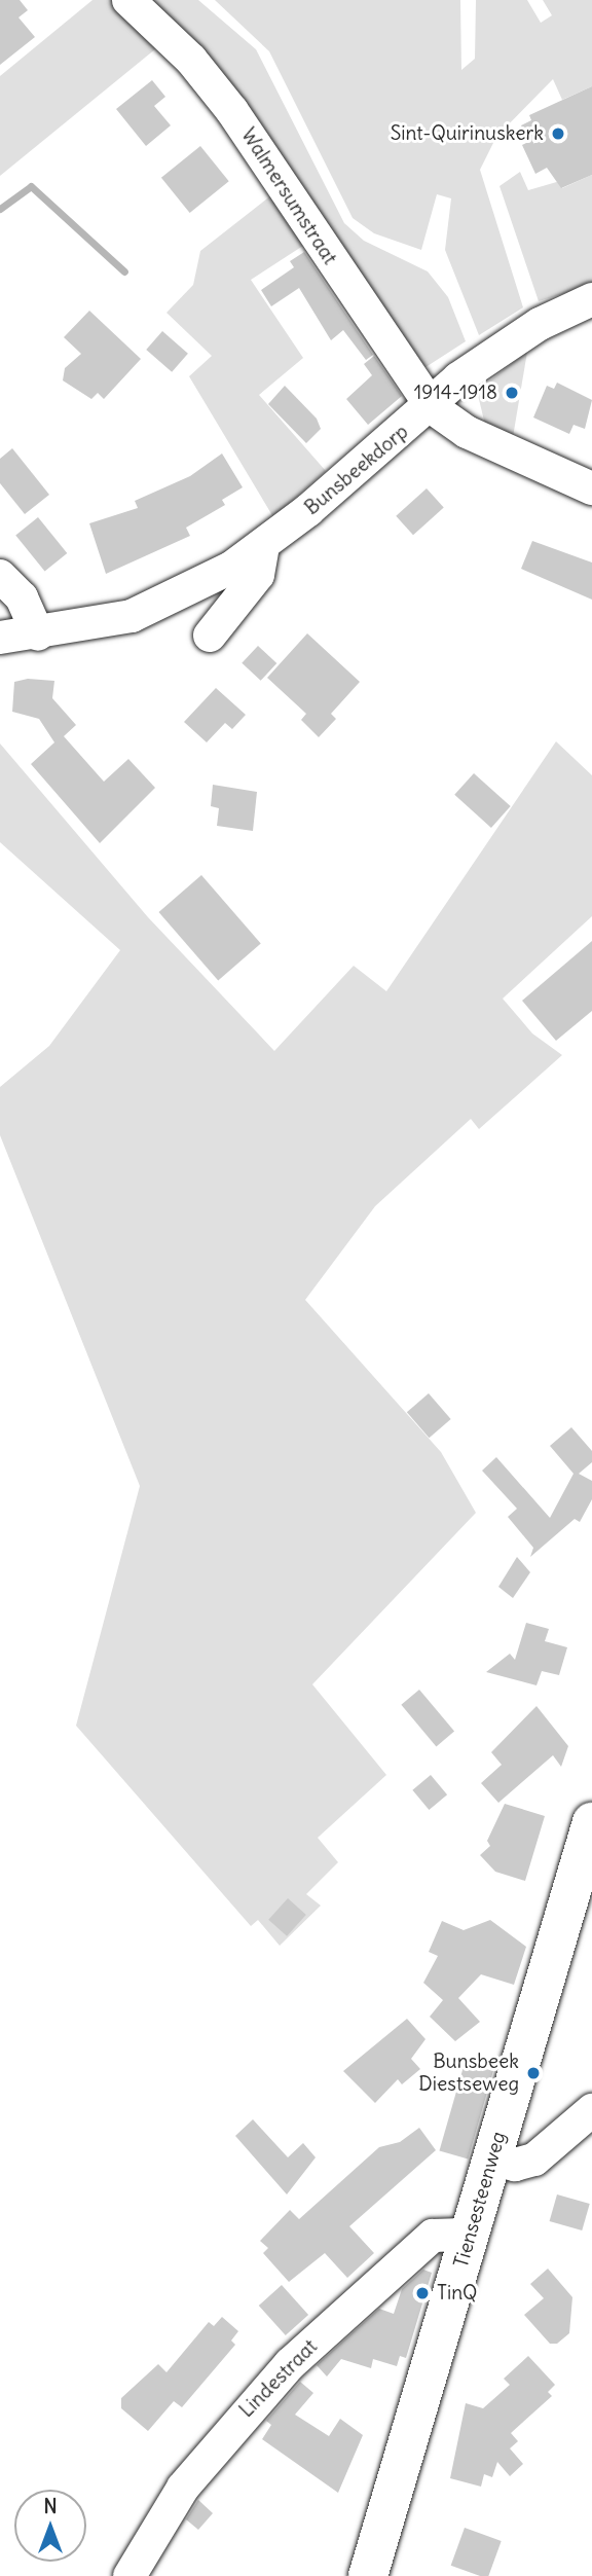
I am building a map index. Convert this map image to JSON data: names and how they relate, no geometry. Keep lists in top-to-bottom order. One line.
{"streets":{"main road":["Tiensesteenweg"],"street":["Walmersumstraat","Bunsbeekdorp","Lindestraat"]},"crossings":[["Walmersumstraat","Bunsbeekdorp"],["Tiensesteenweg","Lindestraat"]],"places":["Sint-Quirinuskerk","1914-1918","Bunsbeek Diestseweg","TinQ"],"north":"top"}
